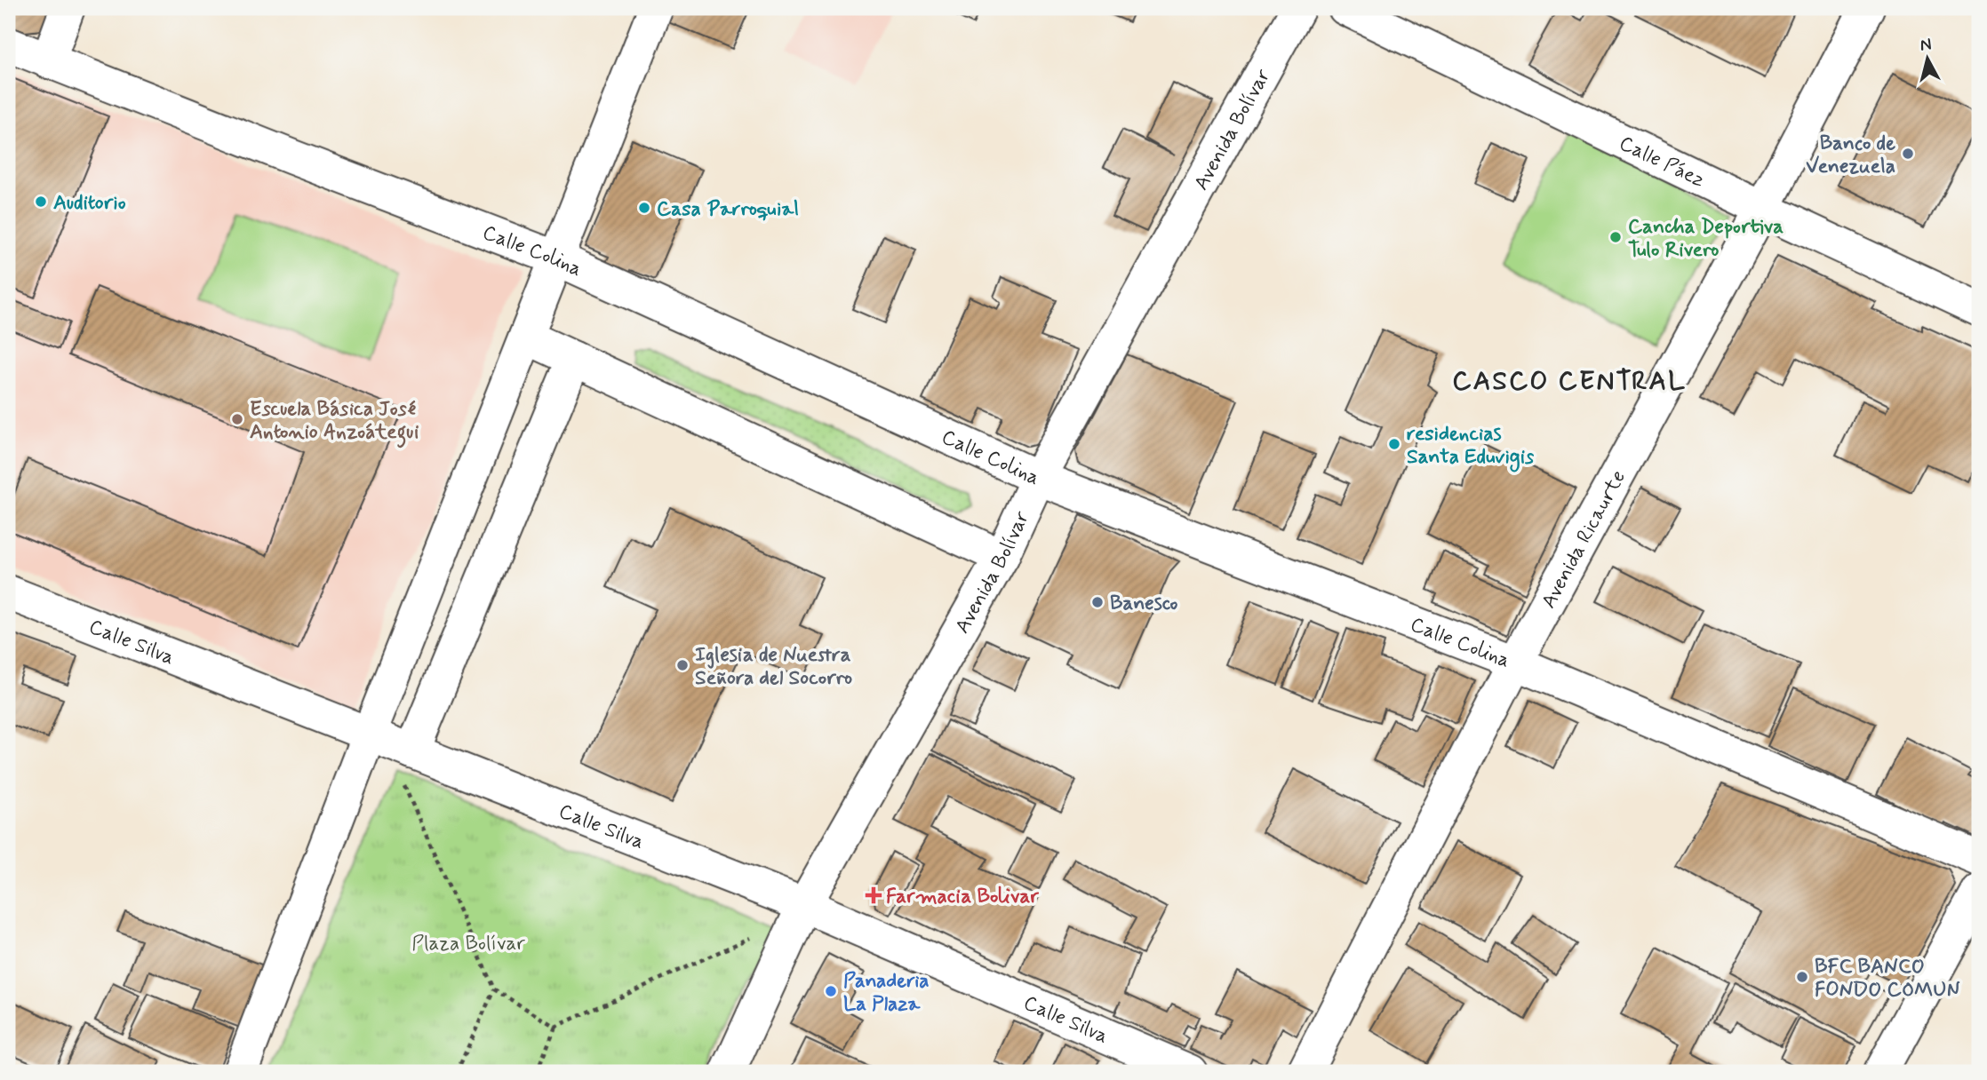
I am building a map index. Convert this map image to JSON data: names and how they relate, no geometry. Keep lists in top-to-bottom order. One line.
{"streets":{"street":["Avenida Bolívar","Calle Páez","Calle Colina","Avenida Ricaurte","Calle Silva"]},"crossings":[["Avenida Bolívar","Calle Colina"],["Avenida Bolívar","Calle Silva"],["Calle Páez","Avenida Ricaurte"],["Calle Colina","Avenida Ricaurte"]],"districts":["CASCO CENTRAL"],"parks":["Plaza Bolívar"],"places":{"other":["Banco de Venezuela","Auditorio","Casa Parroquial","Cancha Deportiva Tulo Rivero","Escuela Básica José Antonio Anzoátegui","residencias Santa Eduvigis","Banesco","Iglesia de Nuestra Señora del Socorro","BFC BANCO FONDO COMUN","Panaderia La Plaza"],"health":["Farmacia Bolivar"]},"north":"top"}
